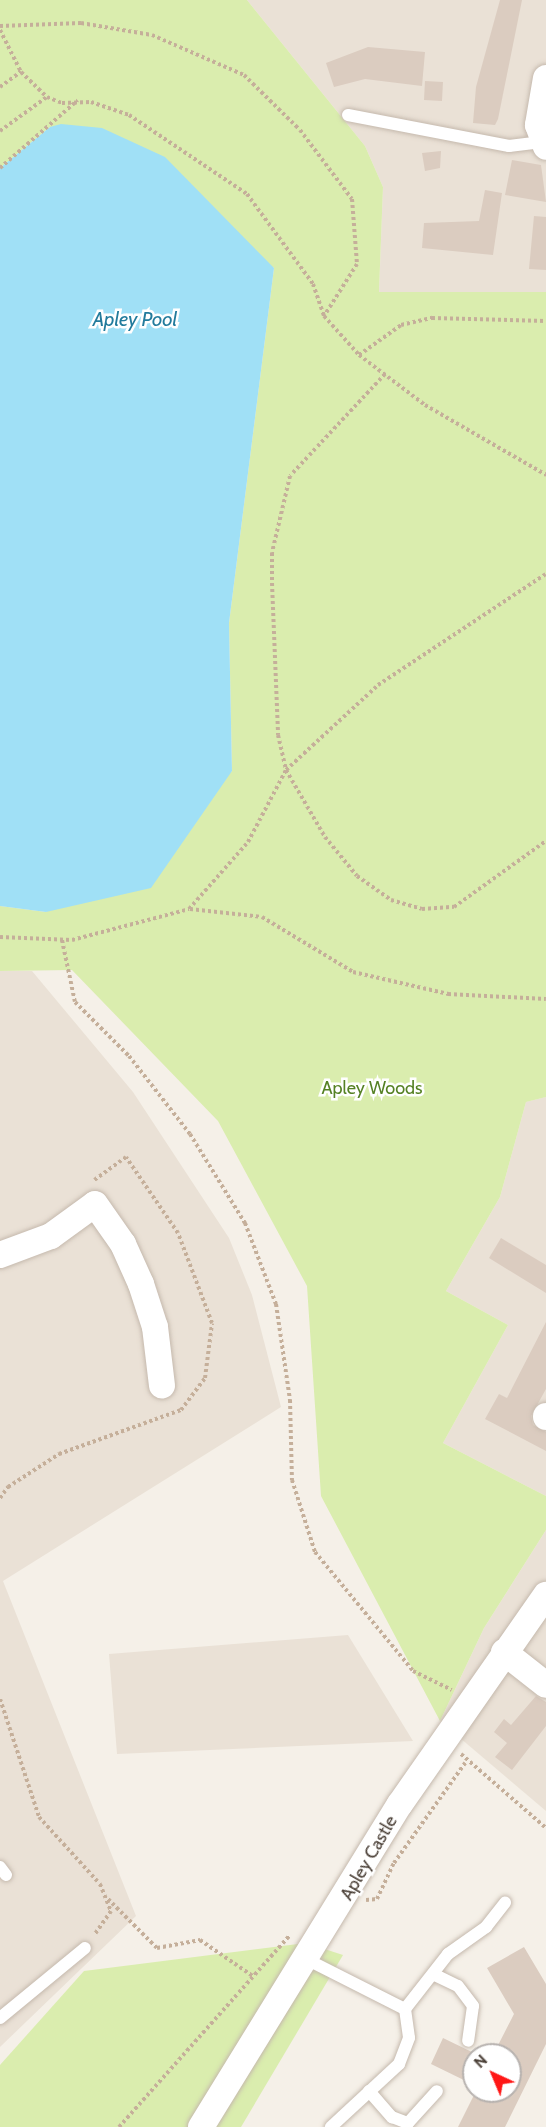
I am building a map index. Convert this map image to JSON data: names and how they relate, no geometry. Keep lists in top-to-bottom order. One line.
{"streets":{"street":["Apley Castle"]},"water":["Apley Pool"],"parks":["Apley Woods"],"north":"top left"}
